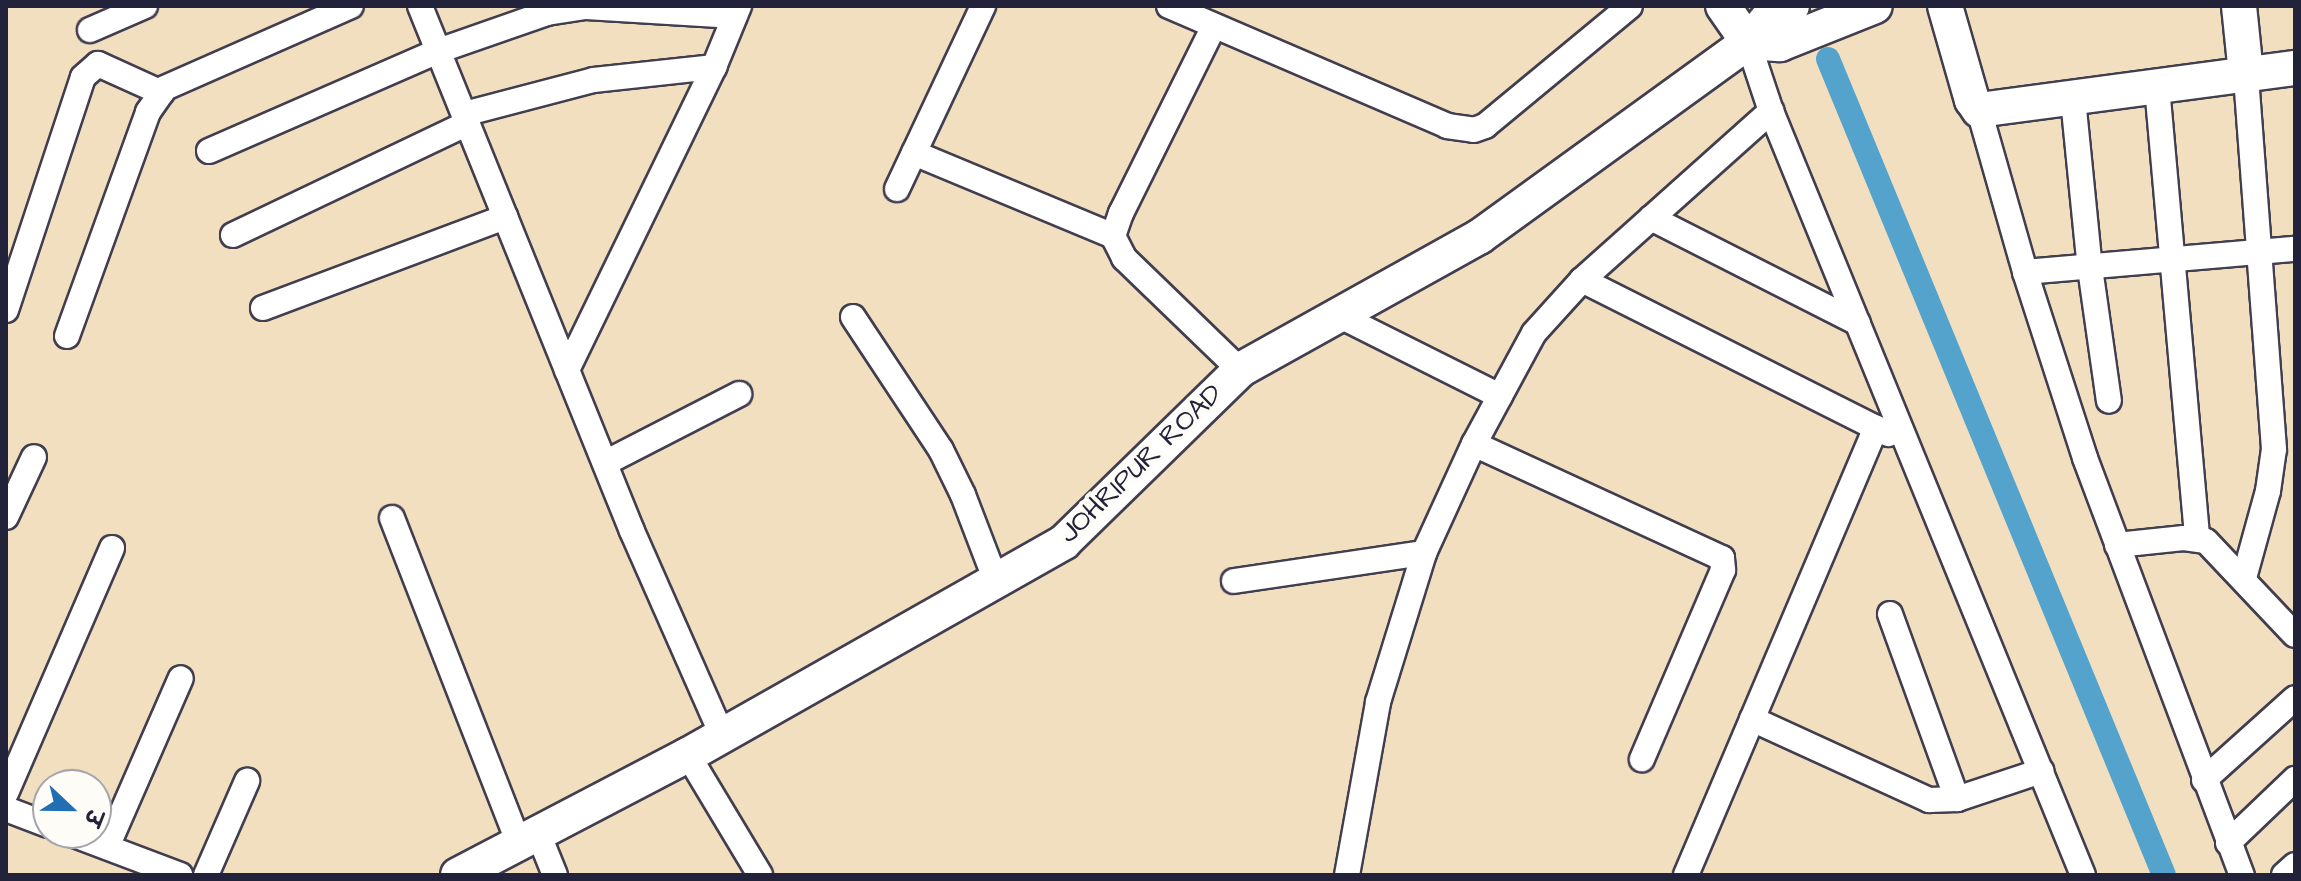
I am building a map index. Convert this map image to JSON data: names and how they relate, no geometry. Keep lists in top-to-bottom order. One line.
{"streets":{"street":["JOHRIPUR ROAD"]},"north":"right"}
